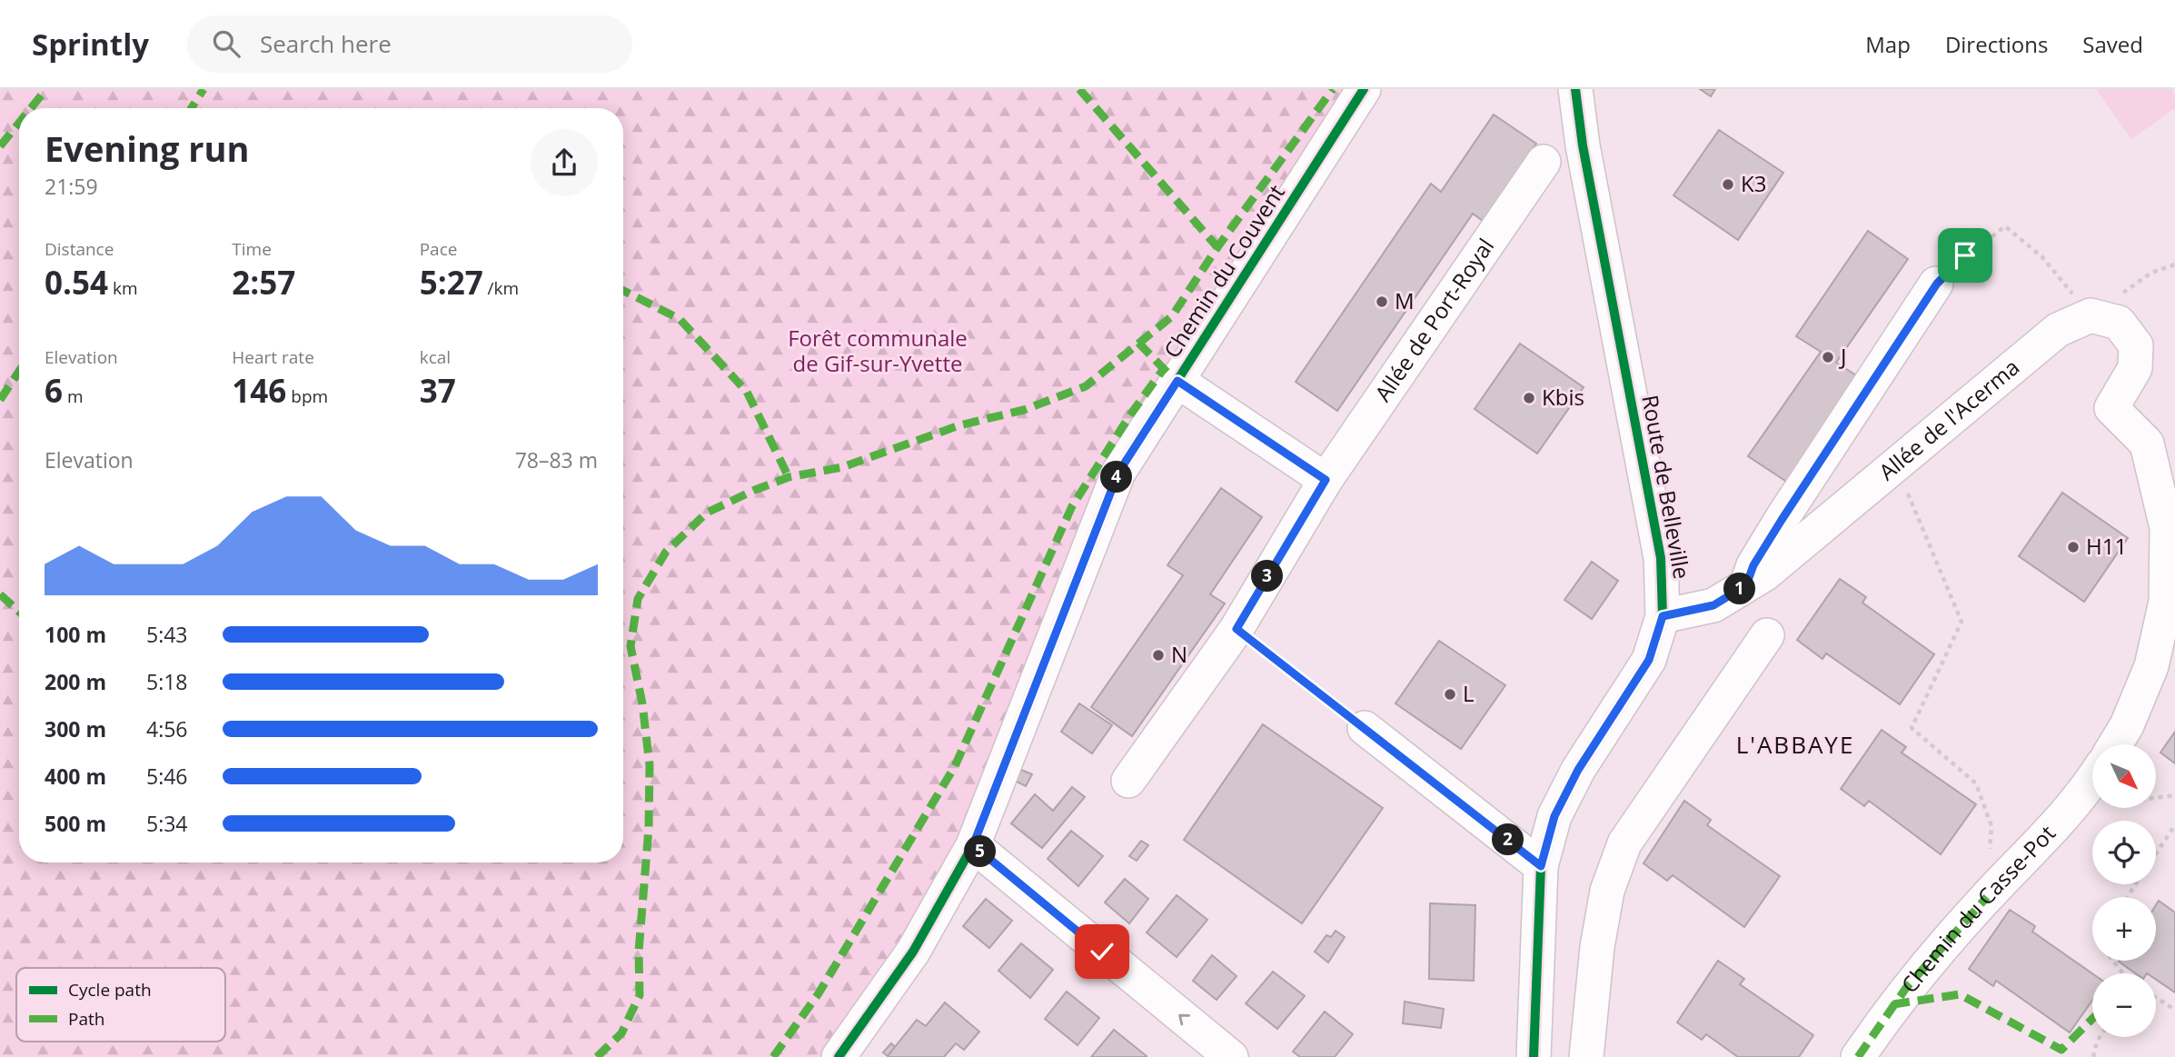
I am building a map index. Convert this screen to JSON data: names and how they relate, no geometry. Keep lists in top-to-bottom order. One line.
{"streets":{"street":["Chemin du Couvent","Allée de Port-Royal","Allée de l'Acerma","Route de Belleville","Chemin du Casse-Pot"]},"crossings":[["Allée de l'Acerma","Route de Belleville"]],"districts":["L'ABBAYE"],"parks":["Forêt communale de Gif-sur-Yvette"],"places":["K3","M","J","Kbis","H11","N","L"],"legend":["Cycle path","Path"],"north":"bottom right","page":{"header":"Sprintly","search":"Search here","nav":["Map","Directions","Saved"],"heading":["Evening run","21:59"],"stats":[["Distance","0.54 km"],["Time","2:57"],["Pace","5:27 /km"],["Elevation","6 m"],["Heart rate","146 bpm"],["kcal","37"]],"chart":["Elevation","78–83 m"],"pins":["4","3","1","2","5"],"list":[{"name":"100 m","note":"5:43"},{"name":"200 m","note":"5:18"},{"name":"300 m","note":"4:56"},{"name":"400 m","note":"5:46"},{"name":"500 m","note":"5:34"}],"map_buttons":["+","−"]}}
